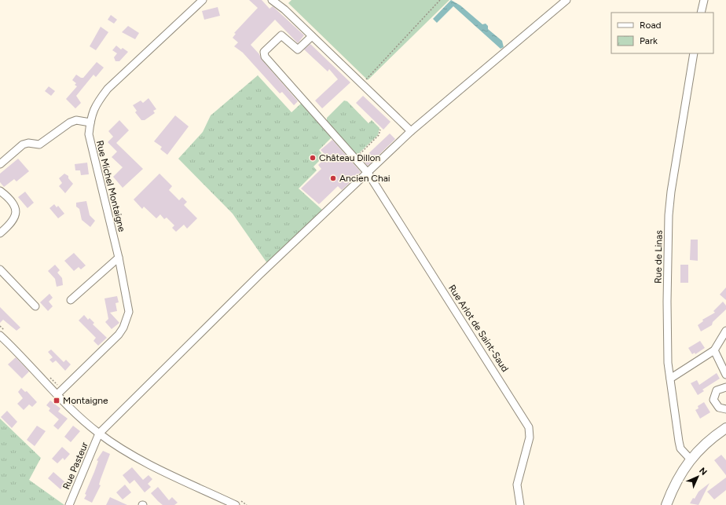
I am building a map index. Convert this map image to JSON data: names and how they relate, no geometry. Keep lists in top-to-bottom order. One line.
{"streets":{"street":["Rue Michel Montaigne","Rue de Linas","Rue Arlot de Saint-Saud","Rue Pasteur"]},"places":{"other":["Château Dillon","Ancien Chai"],"transit":["Montaigne"]},"legend":["Road","Park"],"north":"top right"}
